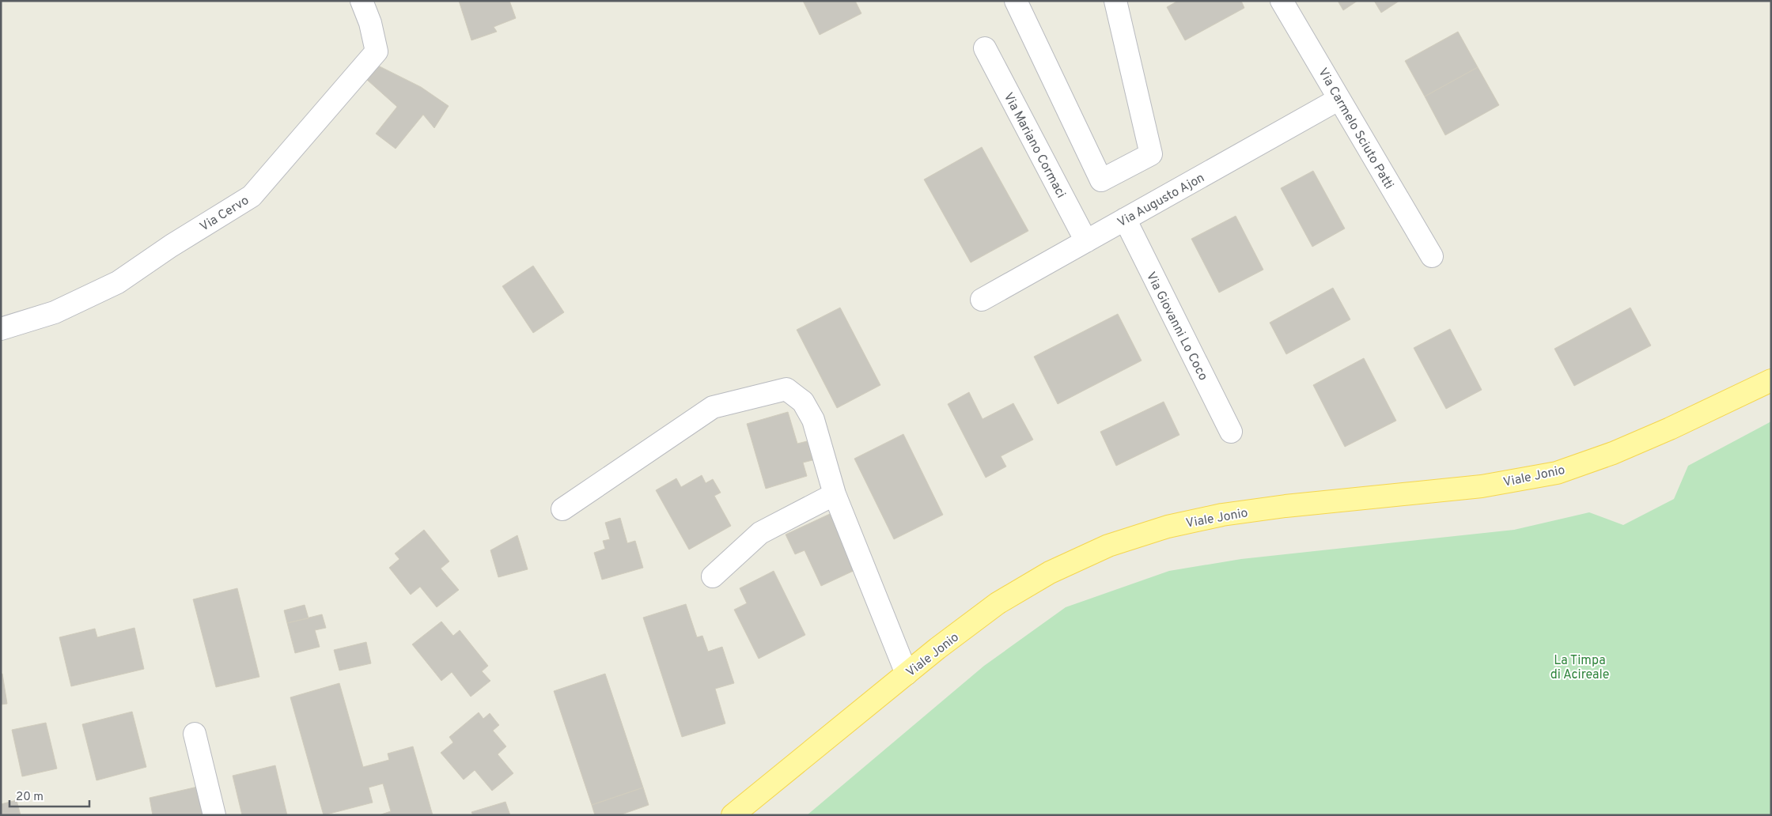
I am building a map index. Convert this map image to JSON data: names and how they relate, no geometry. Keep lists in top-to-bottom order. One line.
{"streets":{"main road":["Viale Jonio"],"street":["Via Carmelo Sciuto Patti","Via Mariano Cormaci","Via Augusto Ajon","Via Cervo","Via Giovanni Lo Coco"]},"crossings":[["Via Carmelo Sciuto Patti","Via Augusto Ajon"],["Via Mariano Cormaci","Via Augusto Ajon"],["Via Augusto Ajon","Via Giovanni Lo Coco"]],"parks":["La Timpa di Acireale"],"scale_bar":"20 m"}
